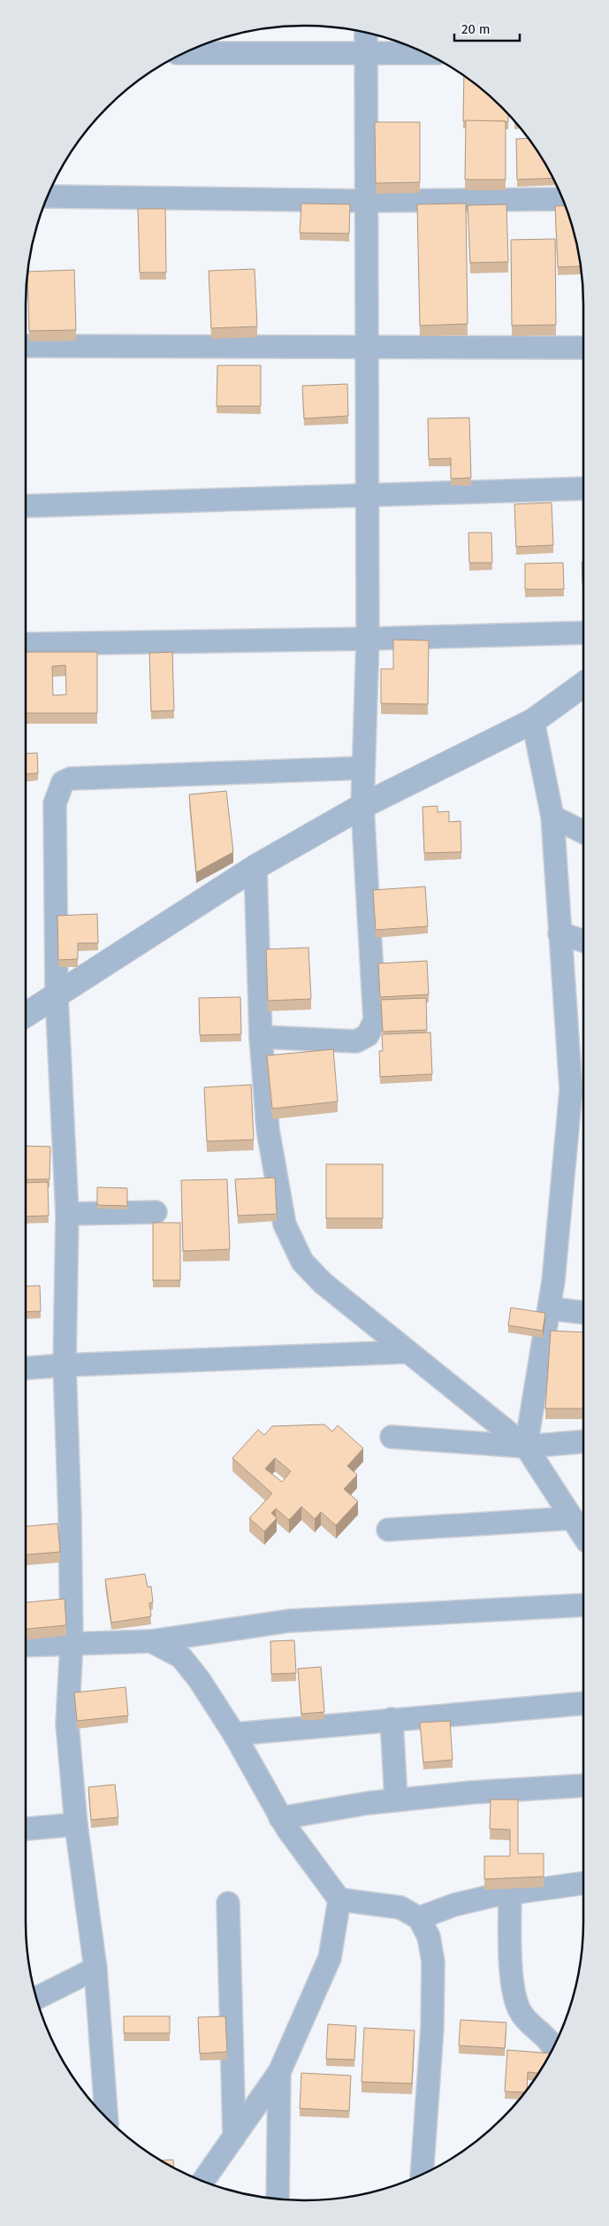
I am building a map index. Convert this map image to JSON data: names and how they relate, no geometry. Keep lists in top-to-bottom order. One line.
{"scale_bar":"20 m"}
